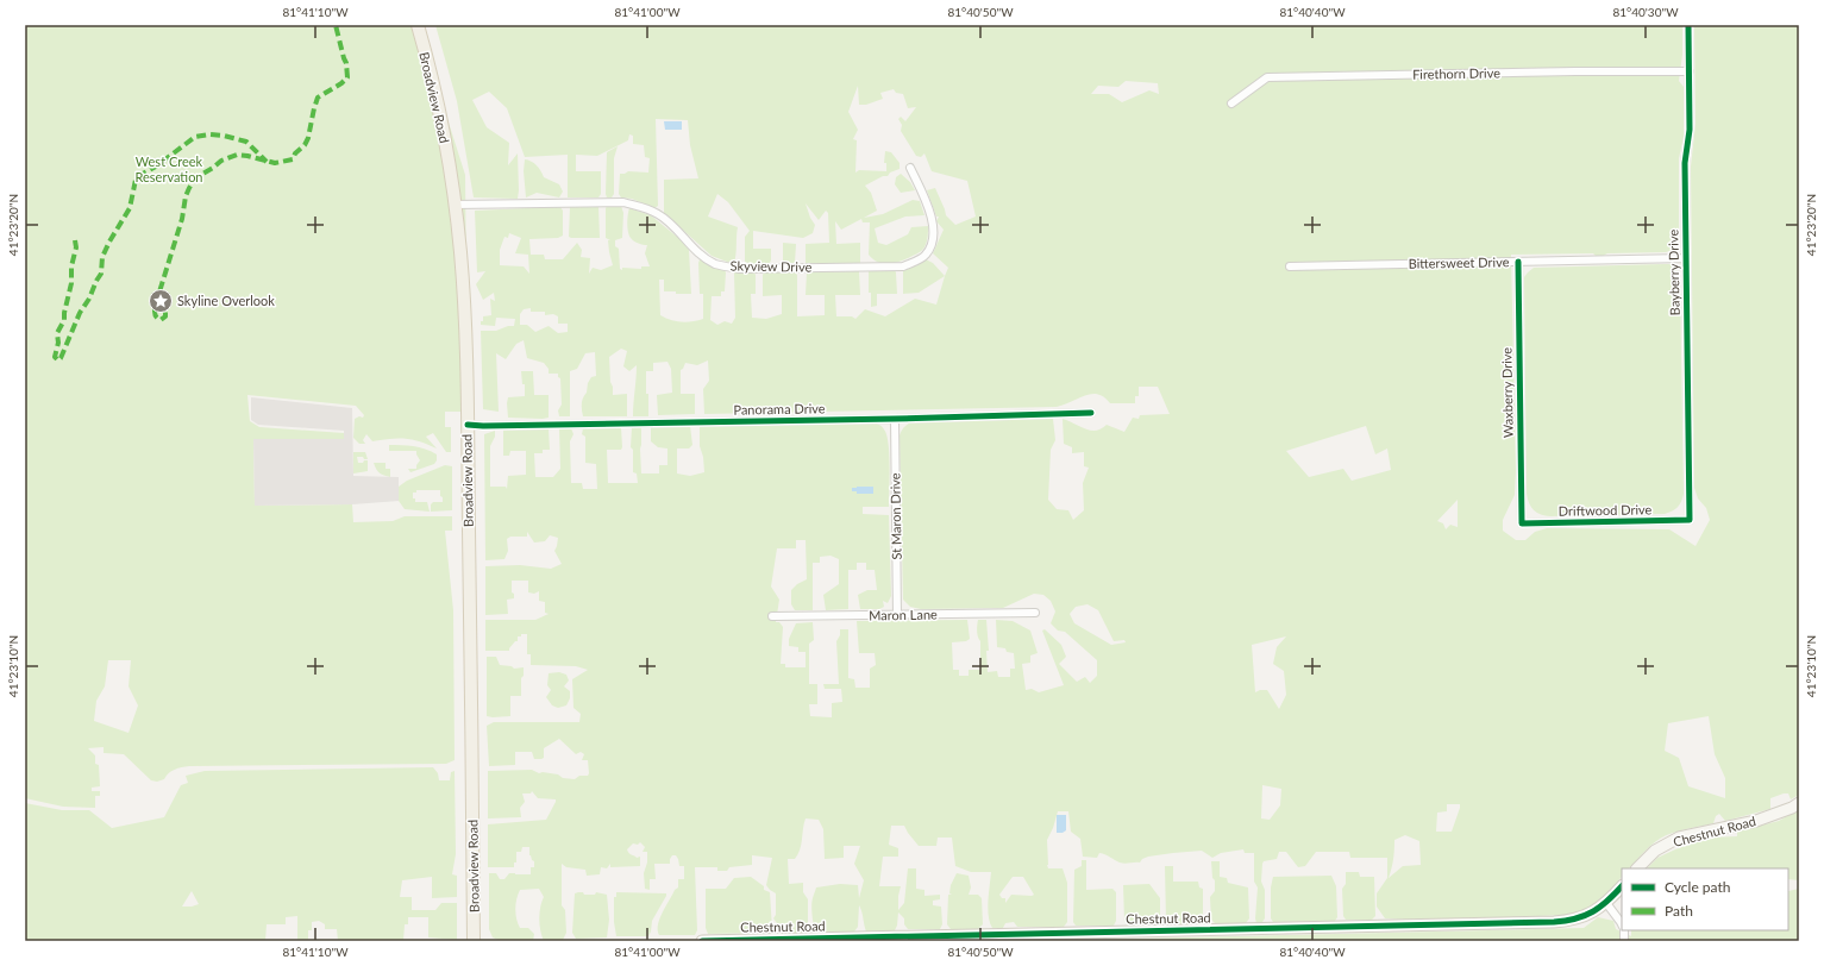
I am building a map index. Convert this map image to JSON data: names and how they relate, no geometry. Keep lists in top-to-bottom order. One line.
{"streets":{"main road":["Broadview Road"],"street":["Firethorn Drive","Bittersweet Drive","Skyview Drive","Bayberry Drive","Waxberry Drive","Panorama Drive","Driftwood Drive","St Maron Drive","Maron Lane","Chestnut Road"]},"crossings":[["Firethorn Drive","Bayberry Drive"],["Broadview Road","Skyview Drive"],["Broadview Road","Panorama Drive"],["Bittersweet Drive","Bayberry Drive"],["Bittersweet Drive","Waxberry Drive"],["Bayberry Drive","Driftwood Drive"],["Waxberry Drive","Driftwood Drive"],["Panorama Drive","St Maron Drive"],["St Maron Drive","Maron Lane"]],"parks":["West Creek Reservation"],"places":{"place":["Skyline Overlook"]},"legend":["Cycle path","Path"],"coordinates":["81°41'10\"W","81°41'00\"W","81°40'50\"W","81°40'40\"W","81°40'30\"W","41°23'20\"N","41°23'10\"N"]}
